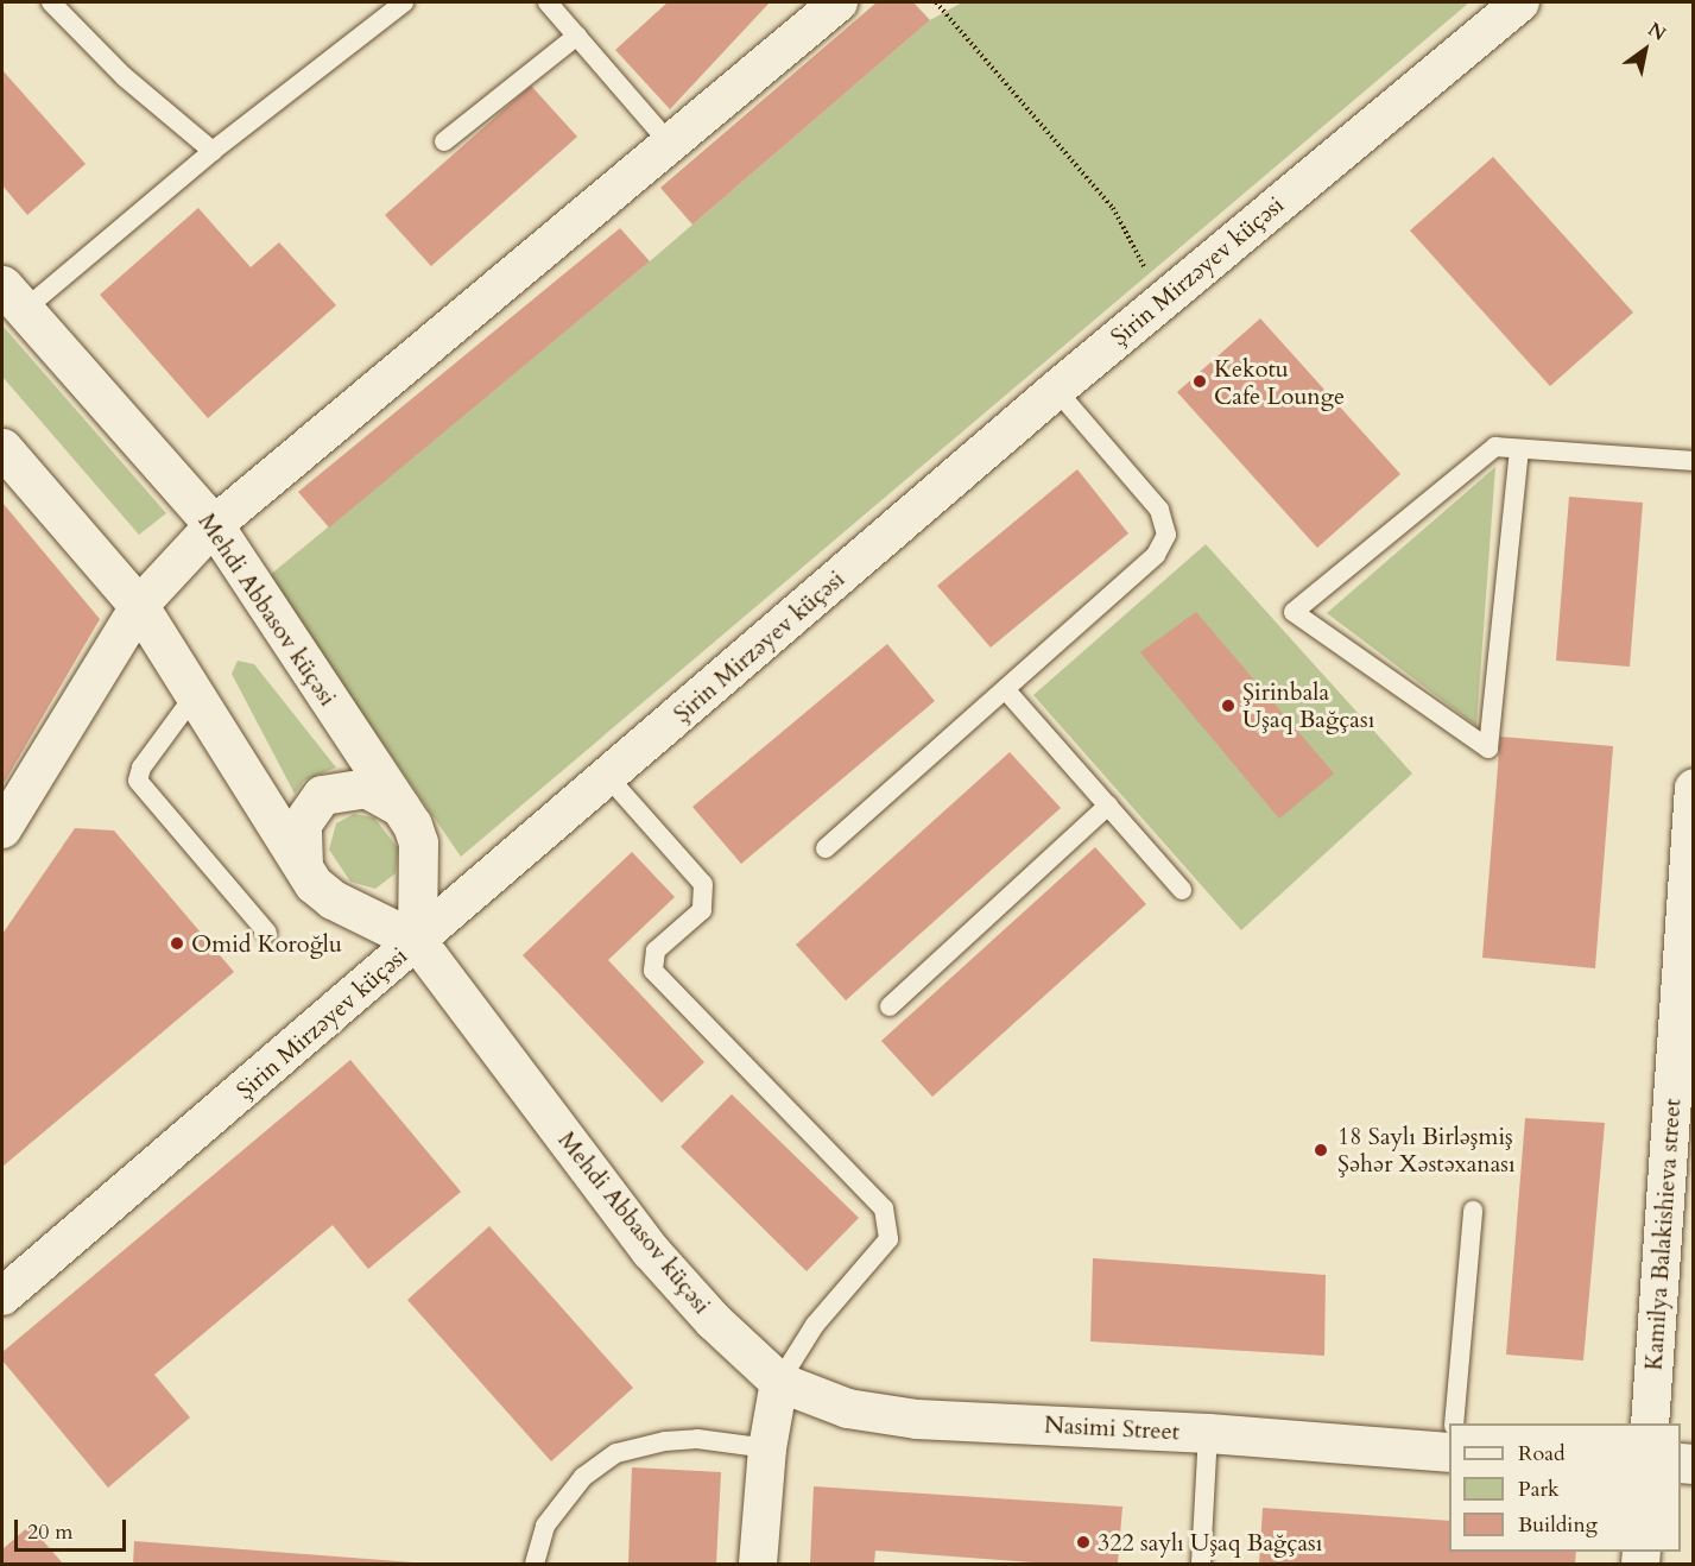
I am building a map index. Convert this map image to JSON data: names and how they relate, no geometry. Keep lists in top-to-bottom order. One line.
{"streets":{"street":["Şirin Mirzəyev küçəsi","Mehdi Abbasov küçəsi","Kamilya Balakishieva street","Nasimi Street"]},"crossings":[["Şirin Mirzəyev küçəsi","Mehdi Abbasov küçəsi"],["Mehdi Abbasov küçəsi","Nasimi Street"]],"places":["Kekotu Cafe Lounge","Şirinbala Uşaq Bağçası","Omid Koroğlu","18 Saylı Birləşmiş Şəhər Xəstəxanası","322 saylı Uşaq Bağçası"],"legend":["Road","Park","Building"],"scale_bar":"20 m","north":"top right"}
